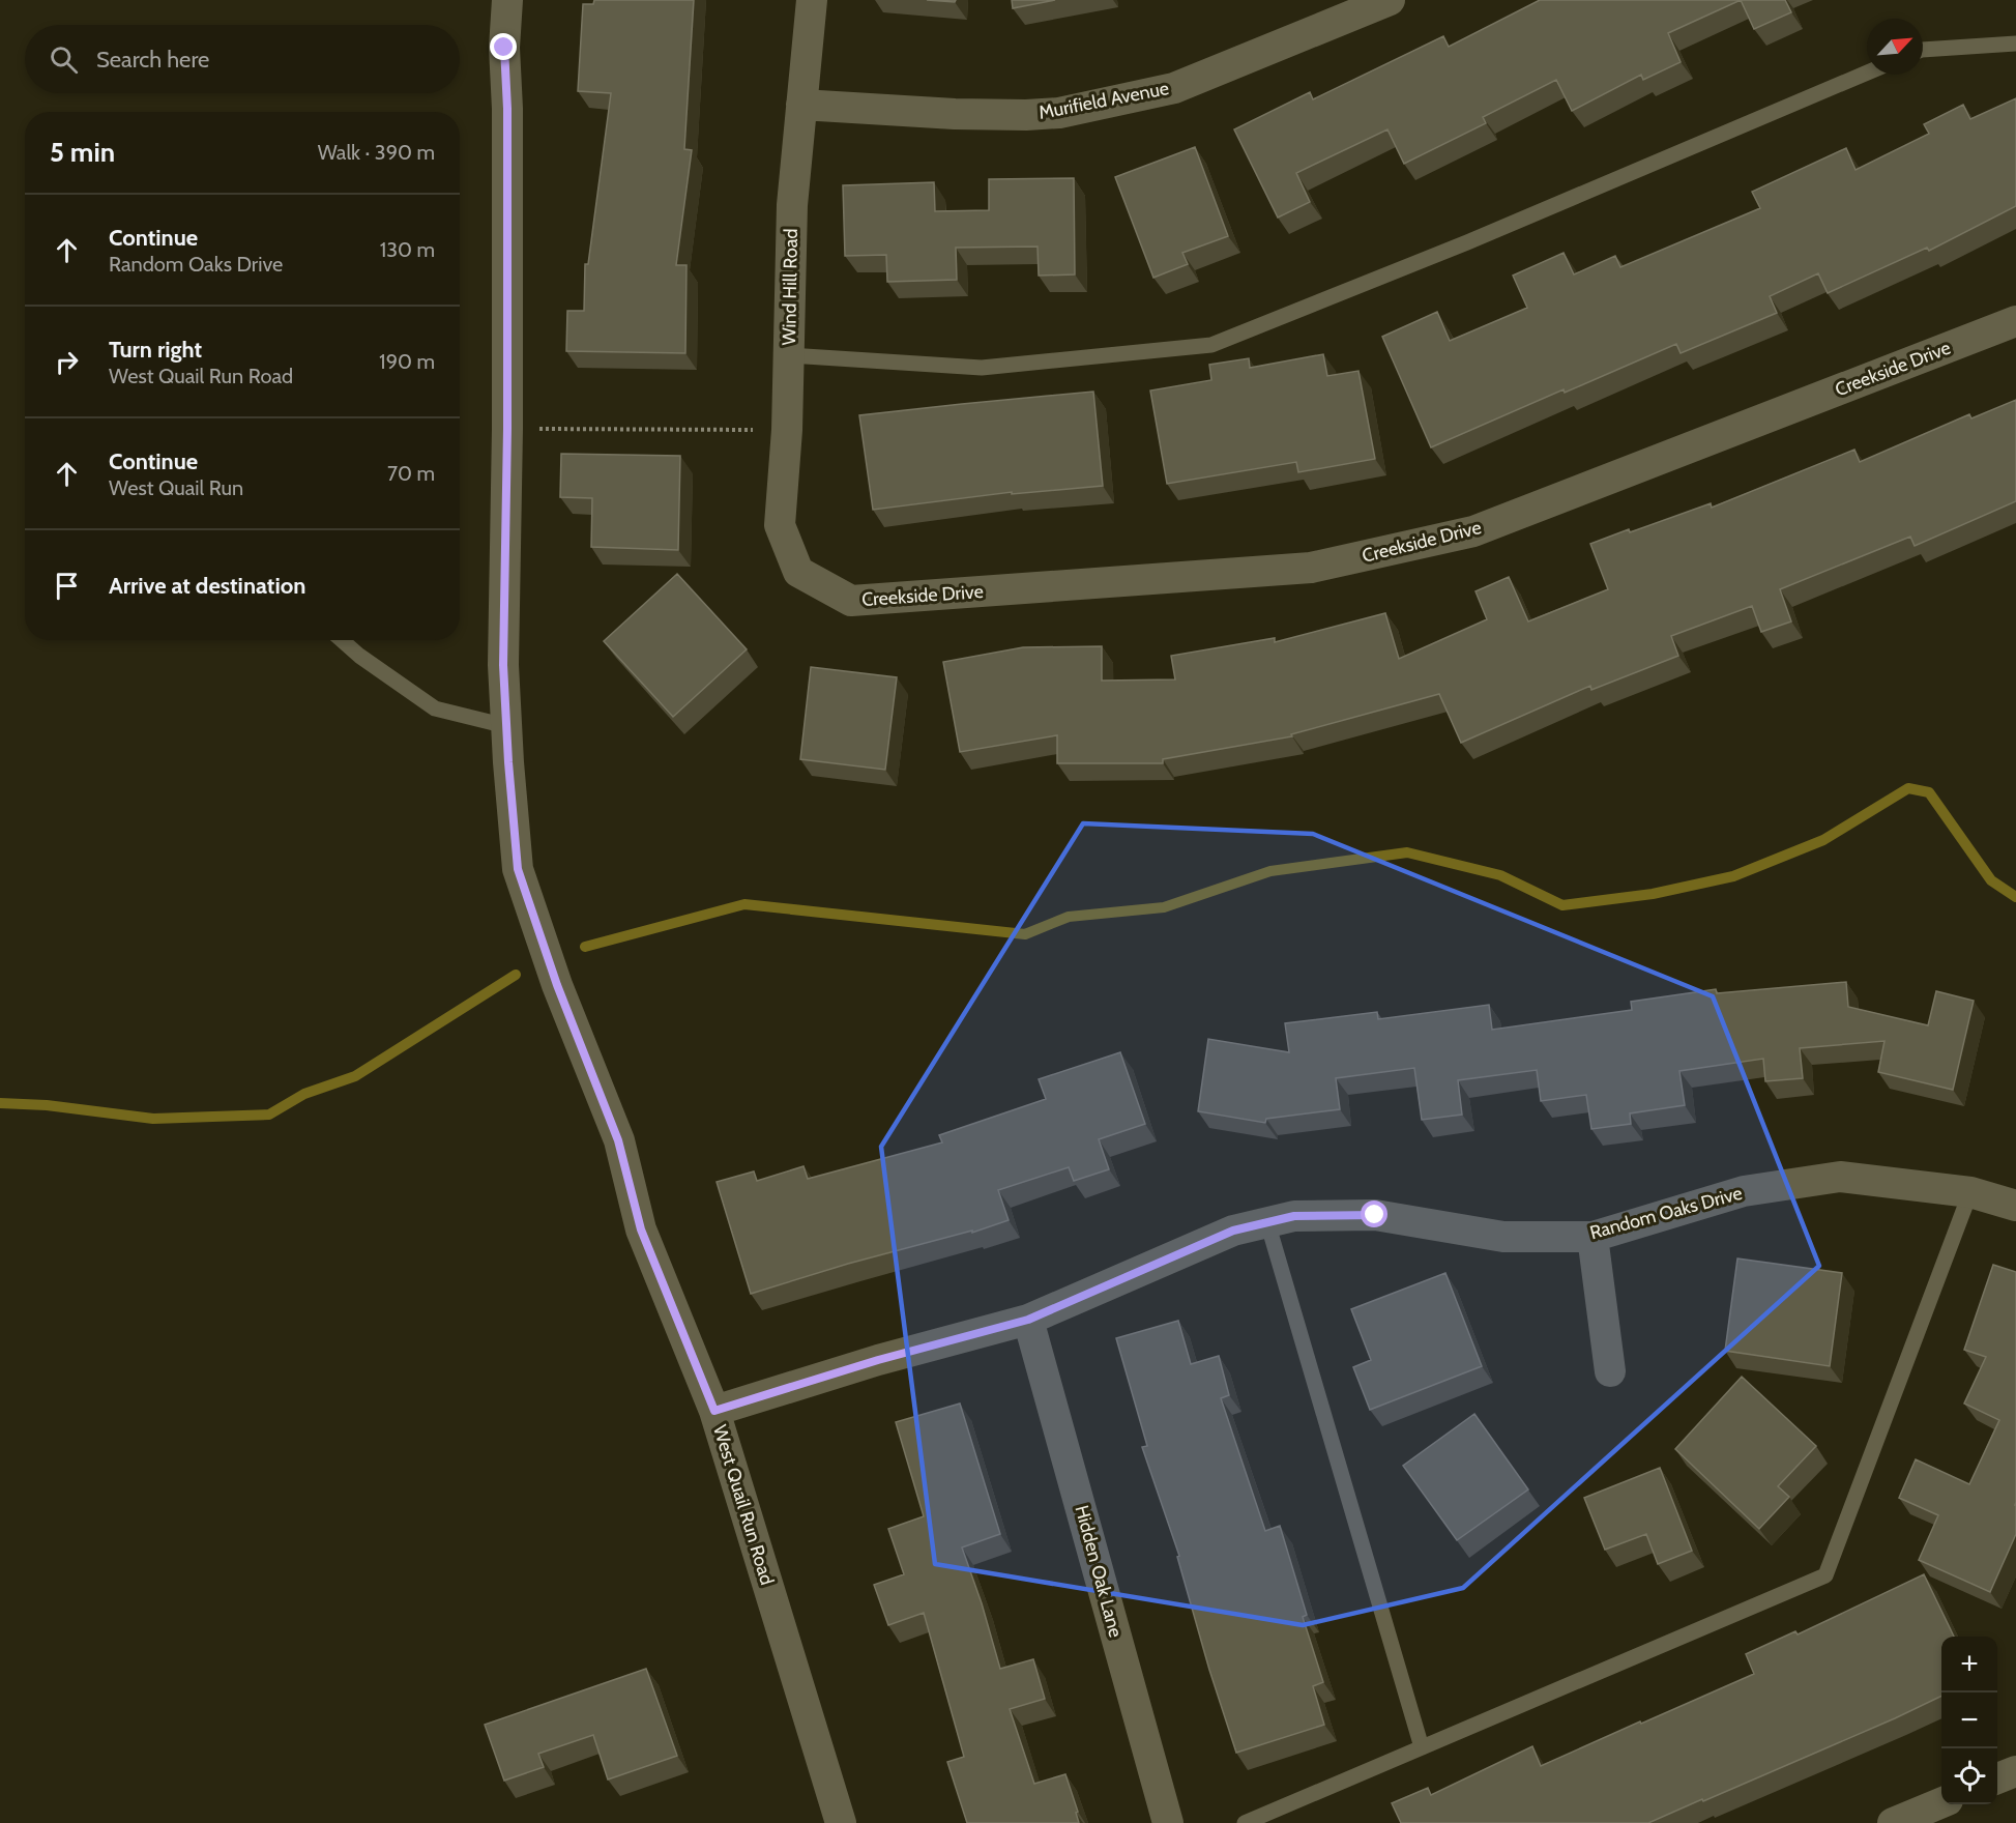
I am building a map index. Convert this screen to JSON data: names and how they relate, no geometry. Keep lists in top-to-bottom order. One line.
{"streets":{"street":["Murifield Avenue","Wind Hill Road","Creekside Drive","Random Oaks Drive","West Quail Run Road","Hidden Oak Lane"]},"crossings":[["Murifield Avenue","Wind Hill Road"],["Wind Hill Road","Creekside Drive"],["Random Oaks Drive","West Quail Run Road"],["Random Oaks Drive","Hidden Oak Lane"]],"north":"top right","page":{"search":"Search here","heading":["5 min","Walk · 390 m"],"list":[["Continue","Random Oaks Drive","130 m"],["Turn right","West Quail Run Road","190 m"],["Continue","West Quail Run","70 m"],"Arrive at destination"],"map_buttons":["+","−"]}}
